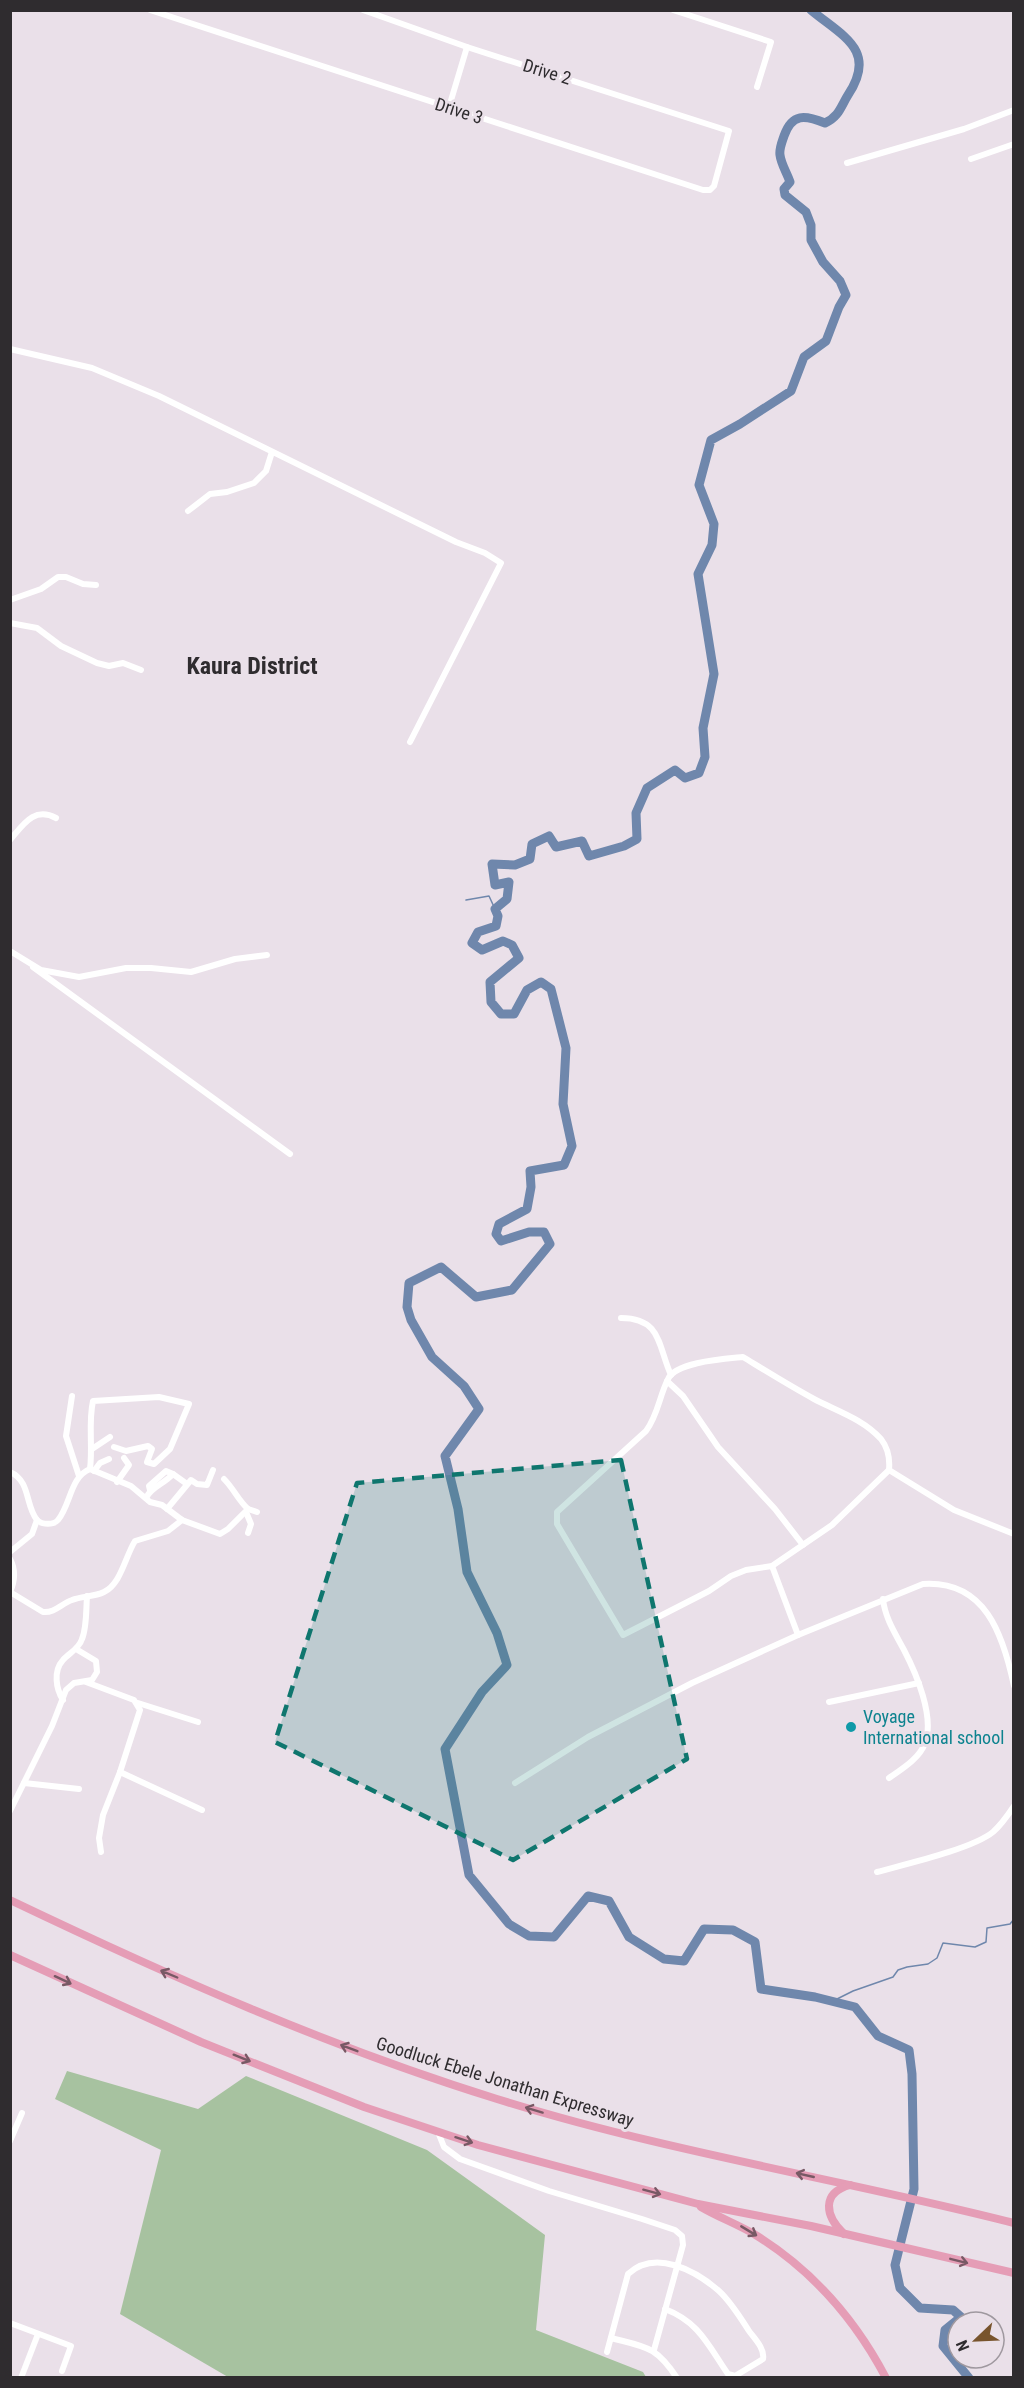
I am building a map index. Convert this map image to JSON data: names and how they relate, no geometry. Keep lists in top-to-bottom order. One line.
{"streets":{"main road":["Goodluck Ebele Jonathan Expressway"],"street":["Drive 2","Drive 3"]},"crossings":[["Drive 2","Drive 3"]],"districts":["Kaura District"],"places":["Voyage International school"],"north":"bottom left"}
